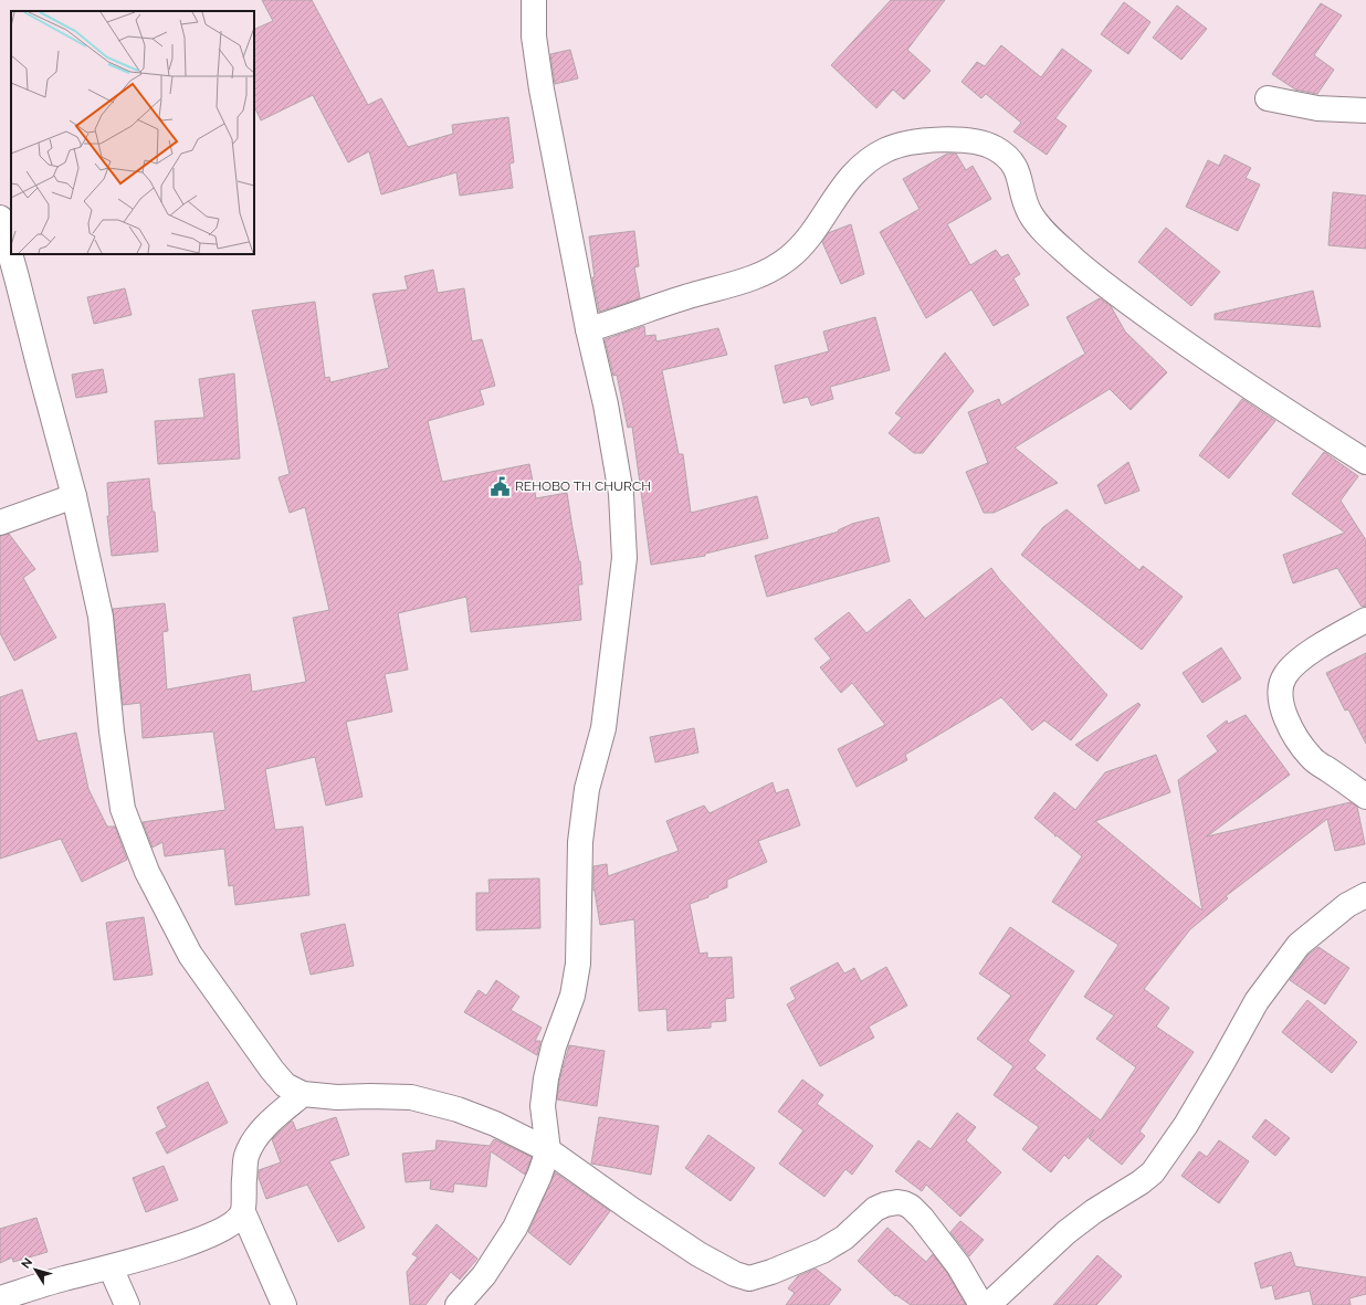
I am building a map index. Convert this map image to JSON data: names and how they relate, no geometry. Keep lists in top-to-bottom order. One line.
{"places":{"public building":["REHOBO TH CHURCH"]},"north":"top left"}
